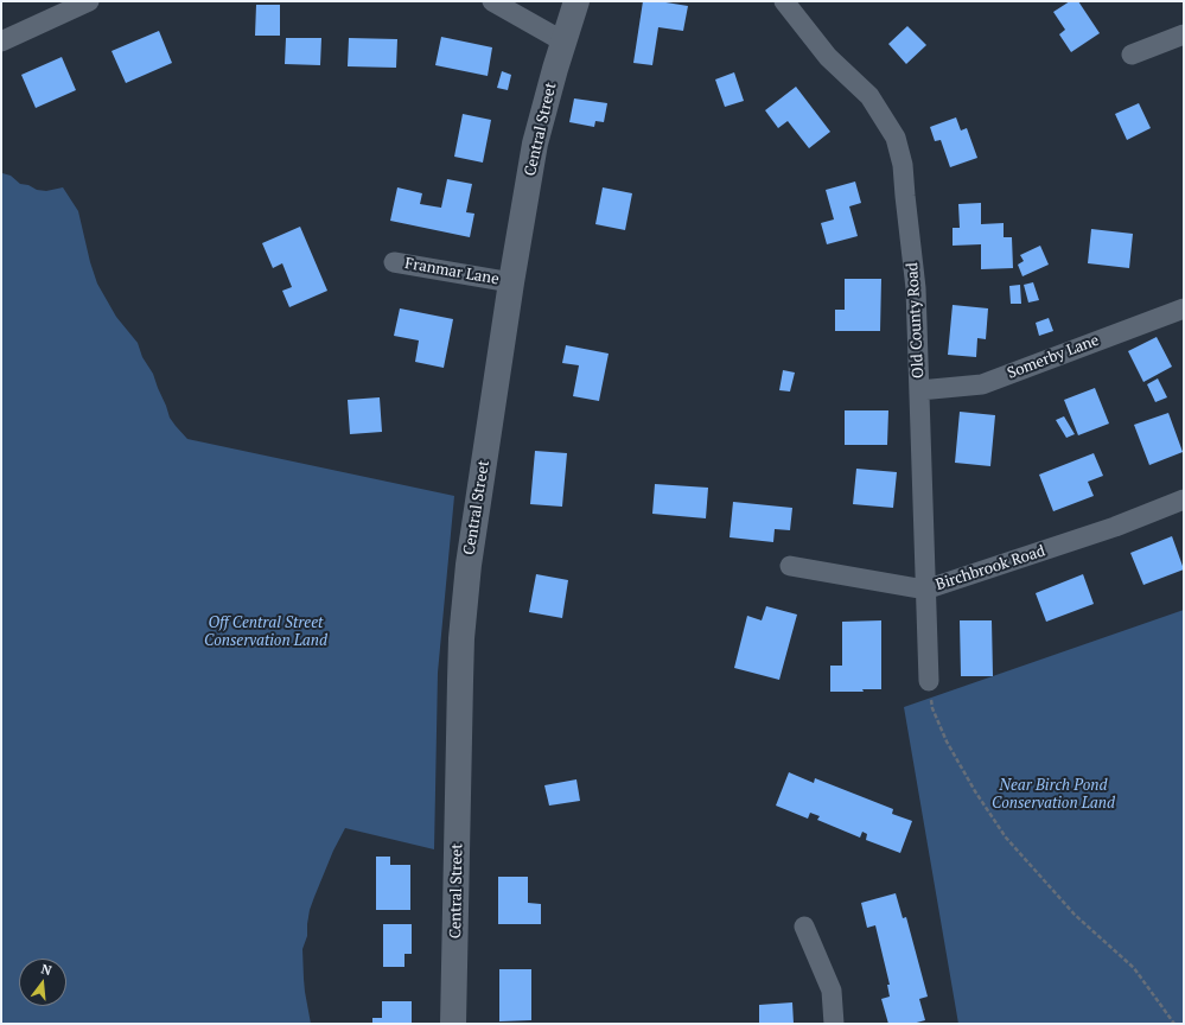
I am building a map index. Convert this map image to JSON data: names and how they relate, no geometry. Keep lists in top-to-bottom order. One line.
{"streets":{"street":["Central Street","Franmar Lane","Old County Road","Somerby Lane","Birchbrook Road"]},"crossings":[["Central Street","Franmar Lane"],["Old County Road","Somerby Lane"],["Old County Road","Birchbrook Road"]],"parks":["Off Central Street Conservation Land","Near Birch Pond Conservation Land"],"north":"top"}
